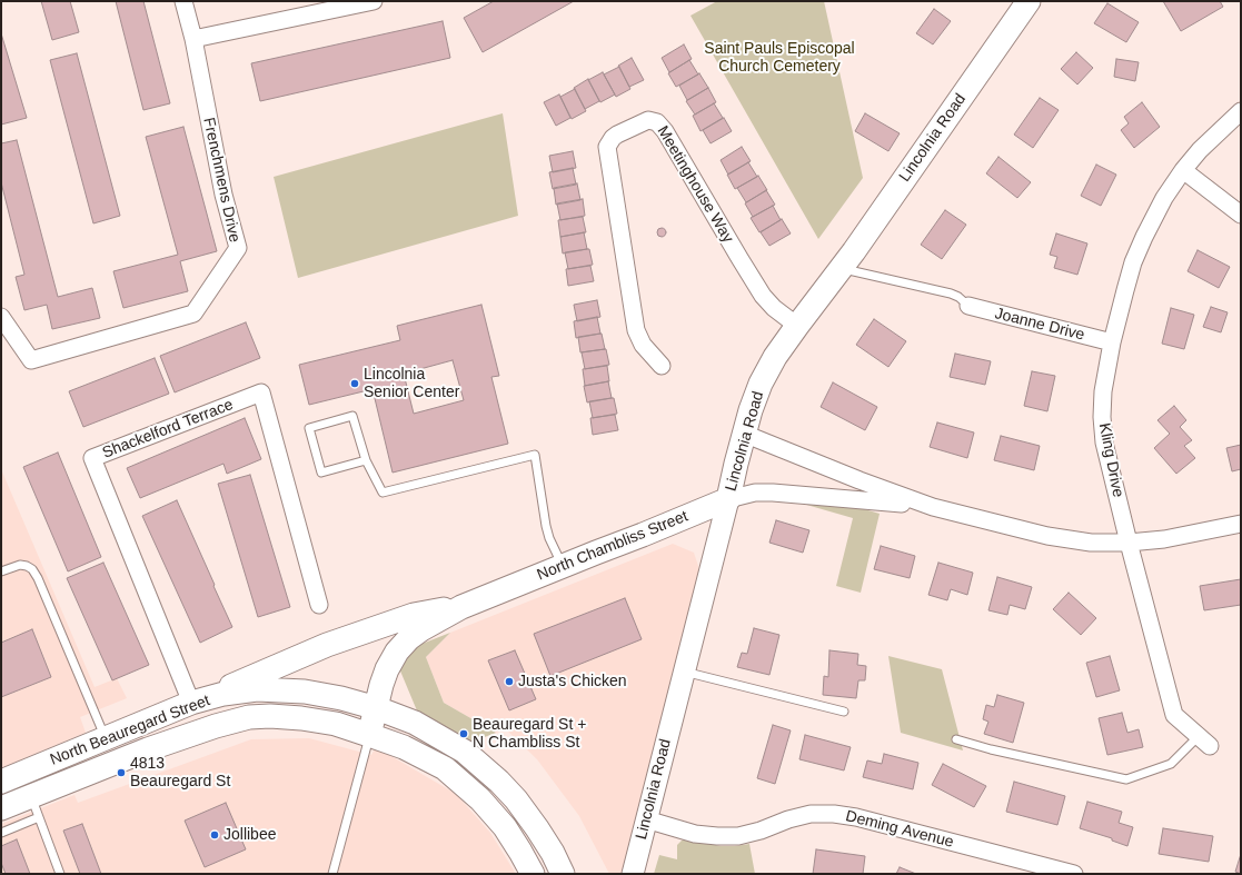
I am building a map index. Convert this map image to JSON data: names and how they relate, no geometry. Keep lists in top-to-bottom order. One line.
{"streets":{"main road":["Lincolnia Road","North Chambliss Street","North Beauregard Street"],"street":["Frenchmens Drive","Meetinghouse Way","Joanne Drive","Shackelford Terrace","Kling Drive","Deming Avenue"]},"crossings":[["Lincolnia Road","Meetinghouse Way"],["Lincolnia Road","North Chambliss Street"],["Lincolnia Road","Deming Avenue"],["Joanne Drive","Kling Drive"],["Shackelford Terrace","North Beauregard Street"],["Kling Drive","North Chambliss Street"],["North Chambliss Street","North Beauregard Street"]],"parks":["Saint Pauls Episcopal Church Cemetery"],"places":["Lincolnia Senior Center","Justa's Chicken","Beauregard St + N Chambliss St","4813 Beauregard St","Jollibee"]}
